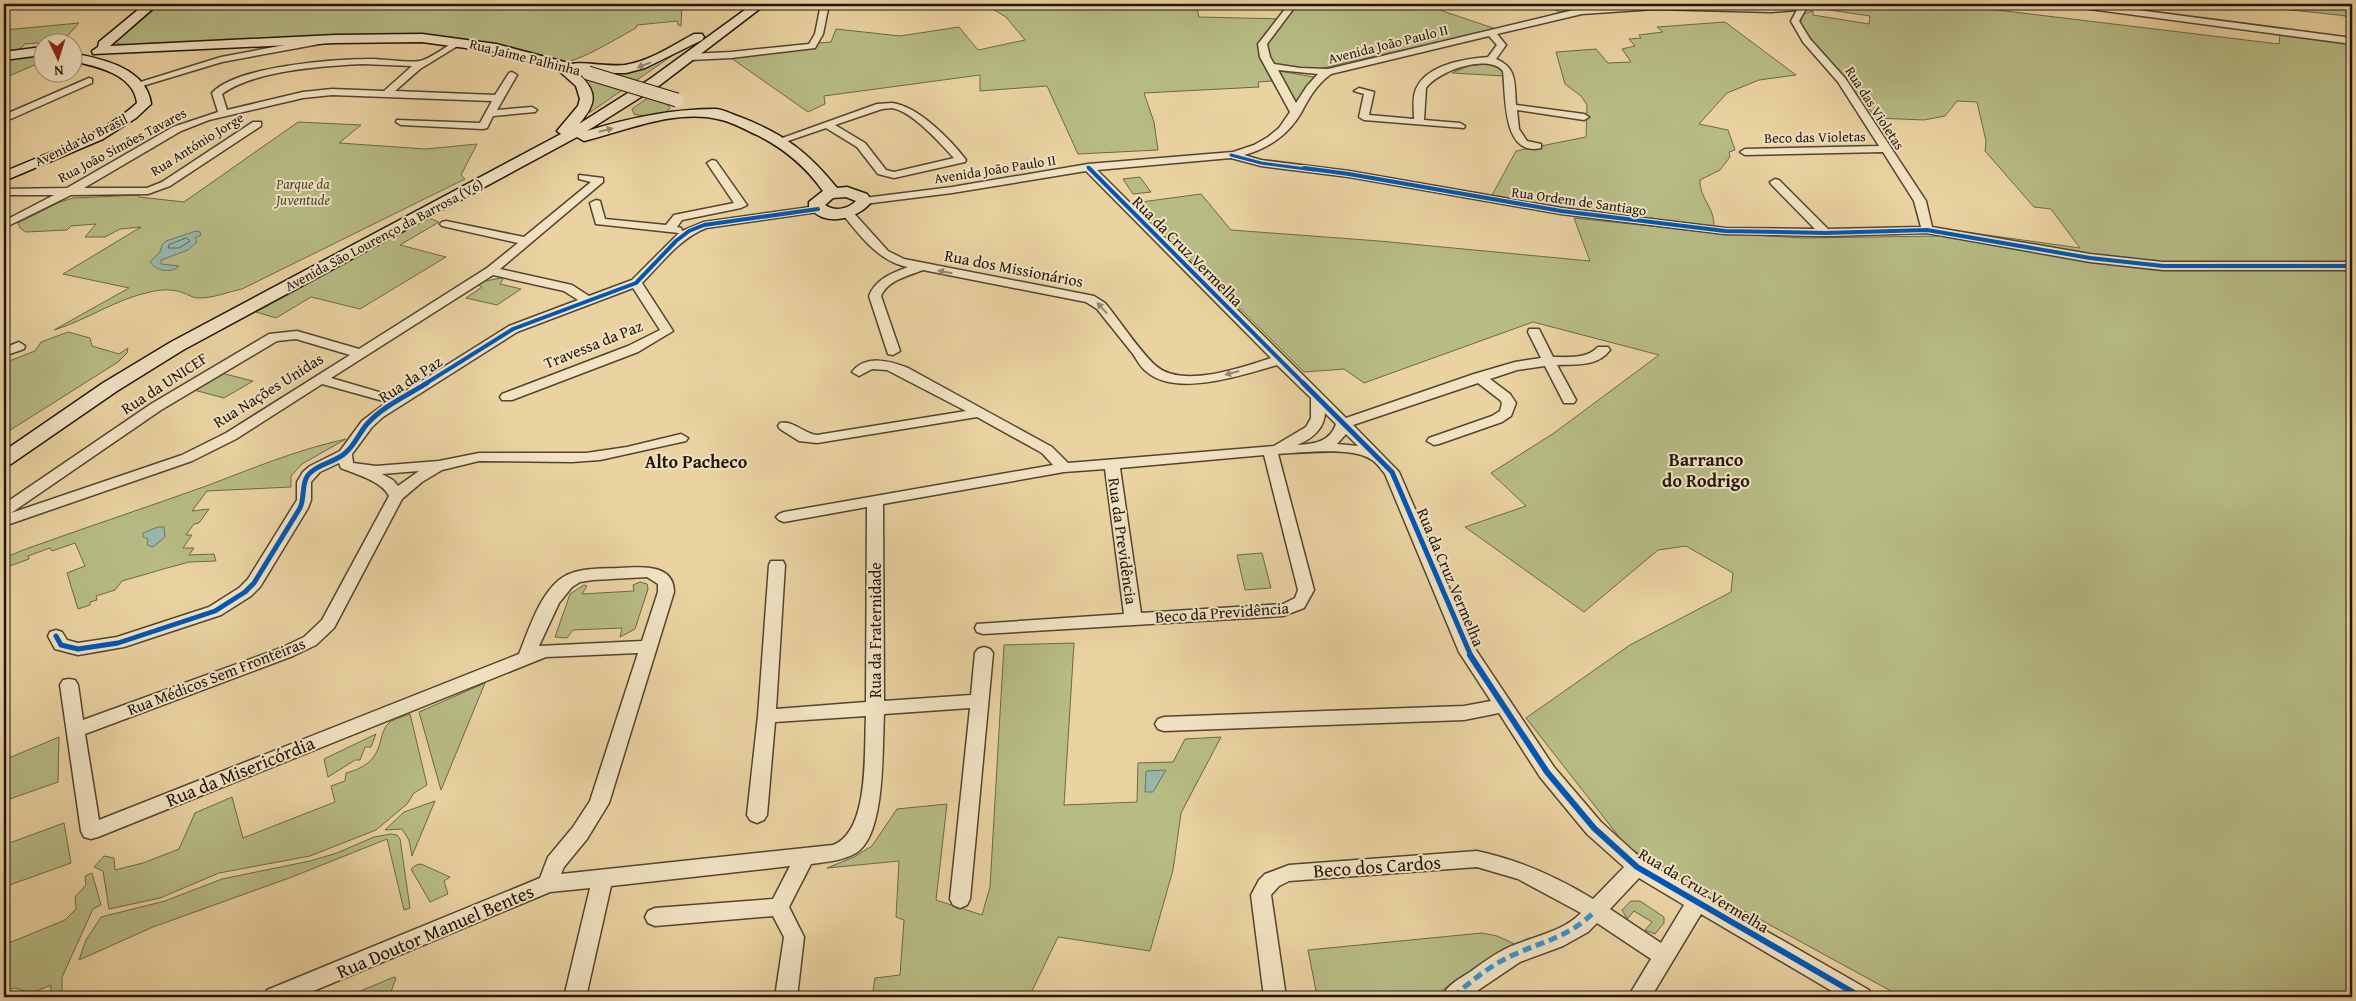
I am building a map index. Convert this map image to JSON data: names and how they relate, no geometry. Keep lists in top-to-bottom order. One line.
{"streets":{"street":["Avenida João Paulo II","Rua Jaime Palhinha","Rua das Violetas","Beco das Violetas","Avenida do Brasil","Rua António Jorge","Rua João Simões Tavares","Rua Ordem de Santiago","Avenida São Lourenço da Barrosa (V6)","Rua da Cruz Vermelha","Rua dos Missionários","Travessa da Paz","Rua da Paz","Rua da UNICEF","Rua Nações Unidas","Rua da Previdência","Beco da Previdência","Rua da Fraternidade","Rua Médicos Sem Fronteiras","Rua da Misericórdia","Beco dos Cardos","Rua Doutor Manuel Bentes"]},"crossings":[["Avenida João Paulo II","Rua das Violetas"],["Avenida João Paulo II","Rua Ordem de Santiago"],["Avenida João Paulo II","Rua da Cruz Vermelha"],["Rua das Violetas","Beco das Violetas"],["Rua das Violetas","Rua Ordem de Santiago"],["Rua António Jorge","Rua João Simões Tavares"],["Rua da Cruz Vermelha","Rua dos Missionários"],["Travessa da Paz","Rua da Paz"],["Rua da Paz","Rua Médicos Sem Fronteiras"],["Rua da UNICEF","Rua Nações Unidas"],["Rua da Previdência","Beco da Previdência"],["Rua da Fraternidade","Rua Doutor Manuel Bentes"],["Rua Médicos Sem Fronteiras","Rua da Misericórdia"],["Rua da Misericórdia","Rua Doutor Manuel Bentes"]],"districts":["Barranco do Rodrigo","Alto Pacheco"],"parks":["Parque da Juventude"],"north":"bottom"}
